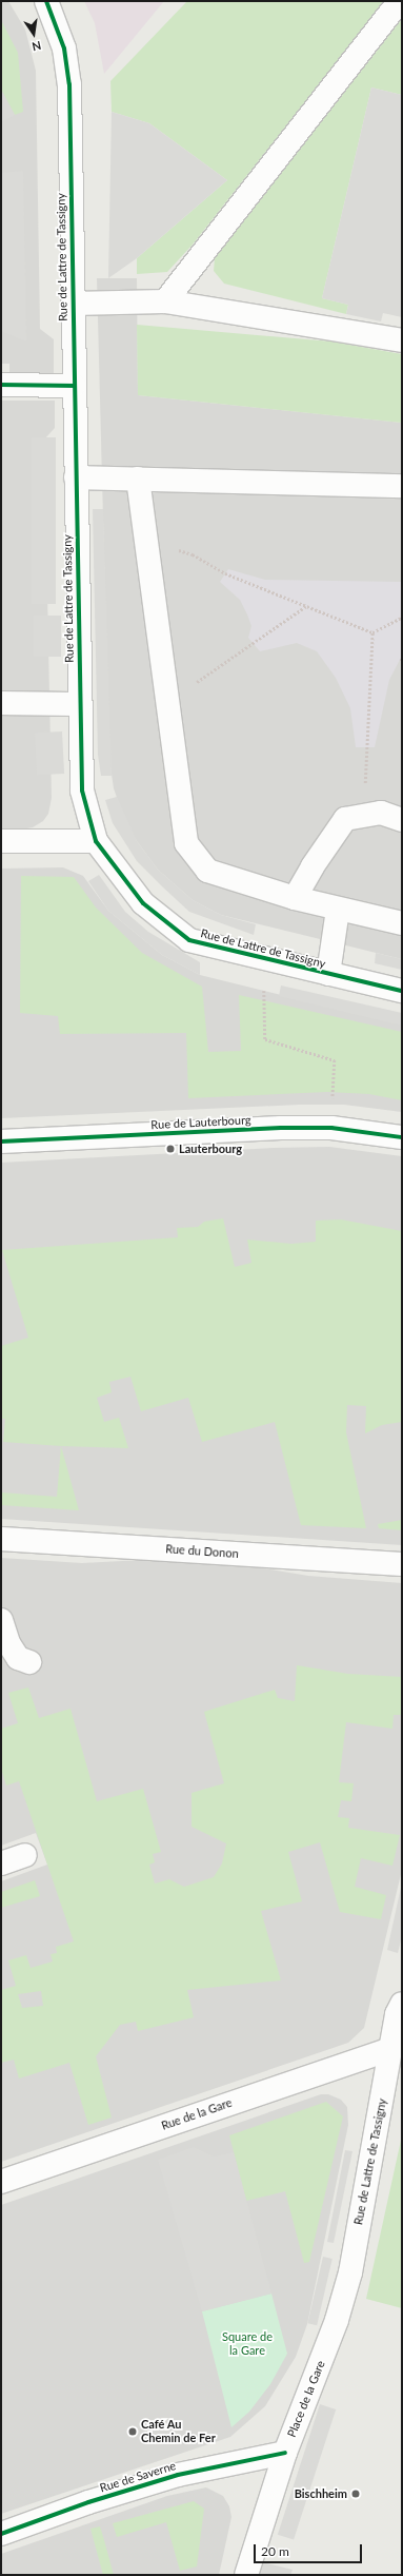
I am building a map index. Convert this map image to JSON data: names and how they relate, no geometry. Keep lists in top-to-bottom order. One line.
{"streets":{"street":["Rue de Lattre de Tassigny","Rue de Lauterbourg","Rue du Donon","Rue de la Gare","Place de la Gare","Rue de Saverne"]},"crossings":[["Rue de Lattre de Tassigny","Rue de la Gare"],["Rue de Lattre de Tassigny","Place de la Gare"],["Place de la Gare","Rue de Saverne"]],"parks":["Square de la Gare"],"places":["Lauterbourg","Café Au Chemin de Fer","Bischheim"],"scale_bar":"20 m","north":"bottom"}
